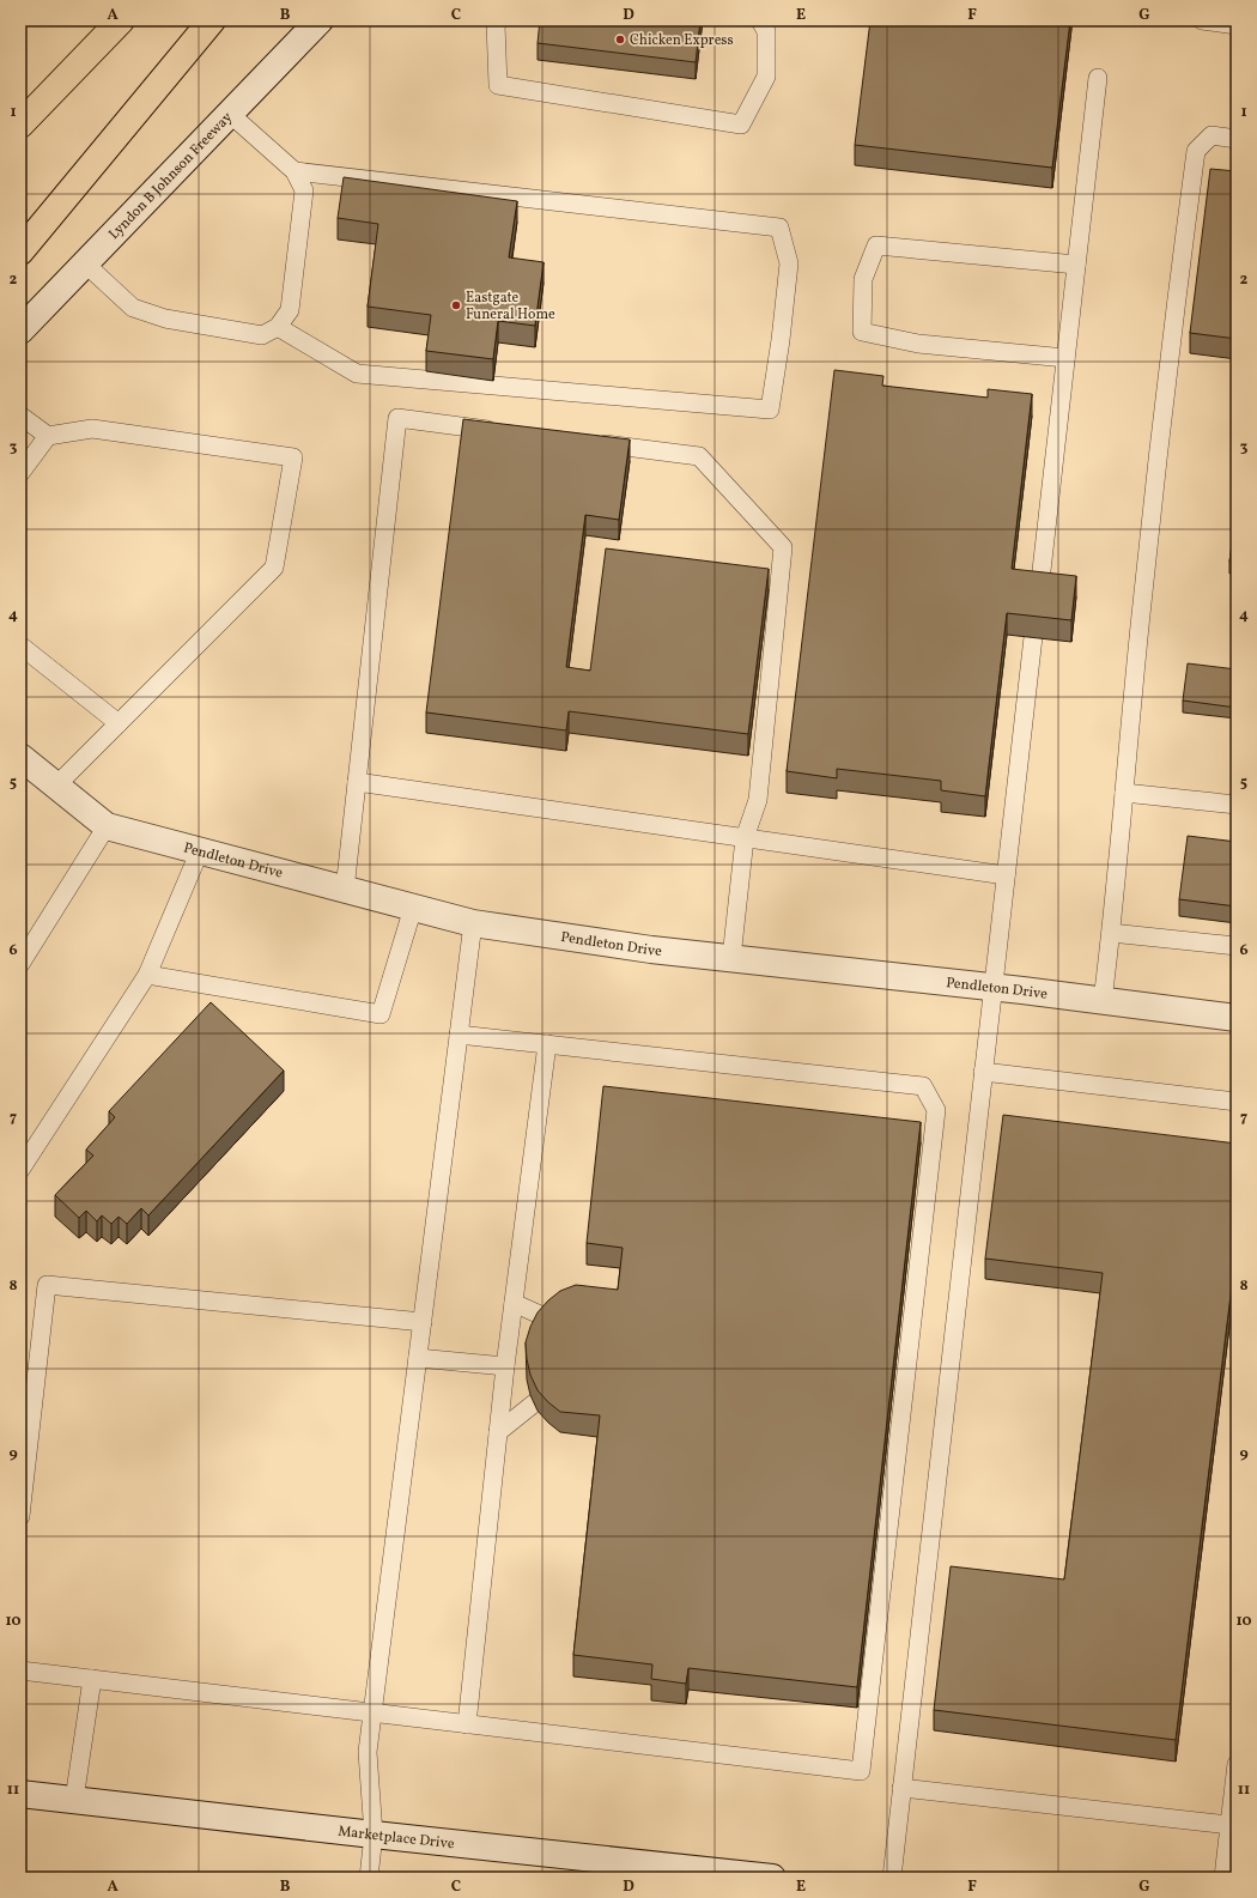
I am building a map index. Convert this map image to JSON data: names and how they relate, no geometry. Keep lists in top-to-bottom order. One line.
{"streets":{"street":["Lyndon B Johnson Freeway","Pendleton Drive","Marketplace Drive"]},"places":["Chicken Express","Eastgate Funeral Home"],"grid":{"columns":["A","B","C","D","E","F","G"],"rows":["1","2","3","4","5","6","7","8","9","10","11"]}}
